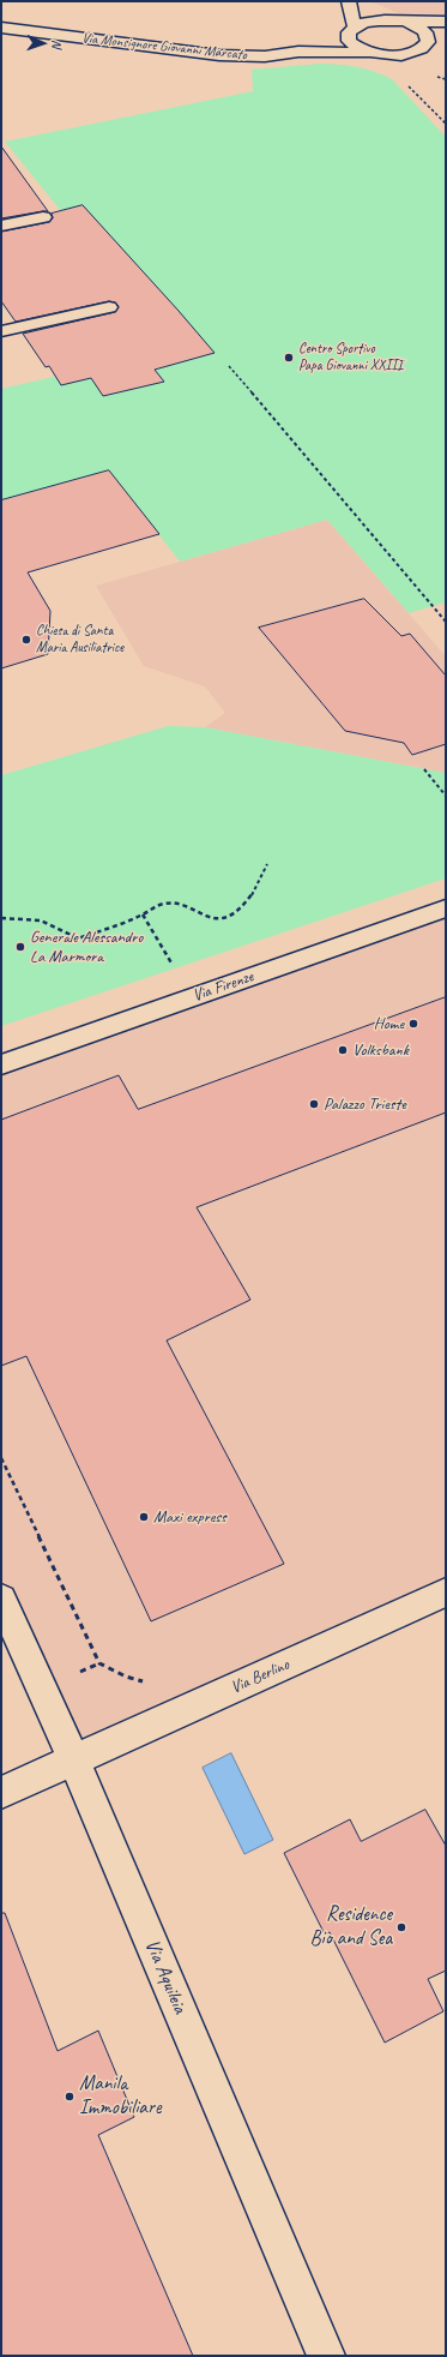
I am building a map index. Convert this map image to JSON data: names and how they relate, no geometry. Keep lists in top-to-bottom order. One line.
{"streets":{"street":["Via Monsignore Giovanni Marcato","Via Firenze","Via Berlino","Via Aquileia"]},"crossings":[["Via Berlino","Via Aquileia"]],"places":["Centro Sportivo Papa Giovanni XXIII","Chiesa di Santa Maria Ausiliatrice","Generale Alessandro La Marmora","Home","Volksbank","Palazzo Trieste","Maxi express","Residence Bio and Sea","Manila Immobiliare"],"north":"right"}
